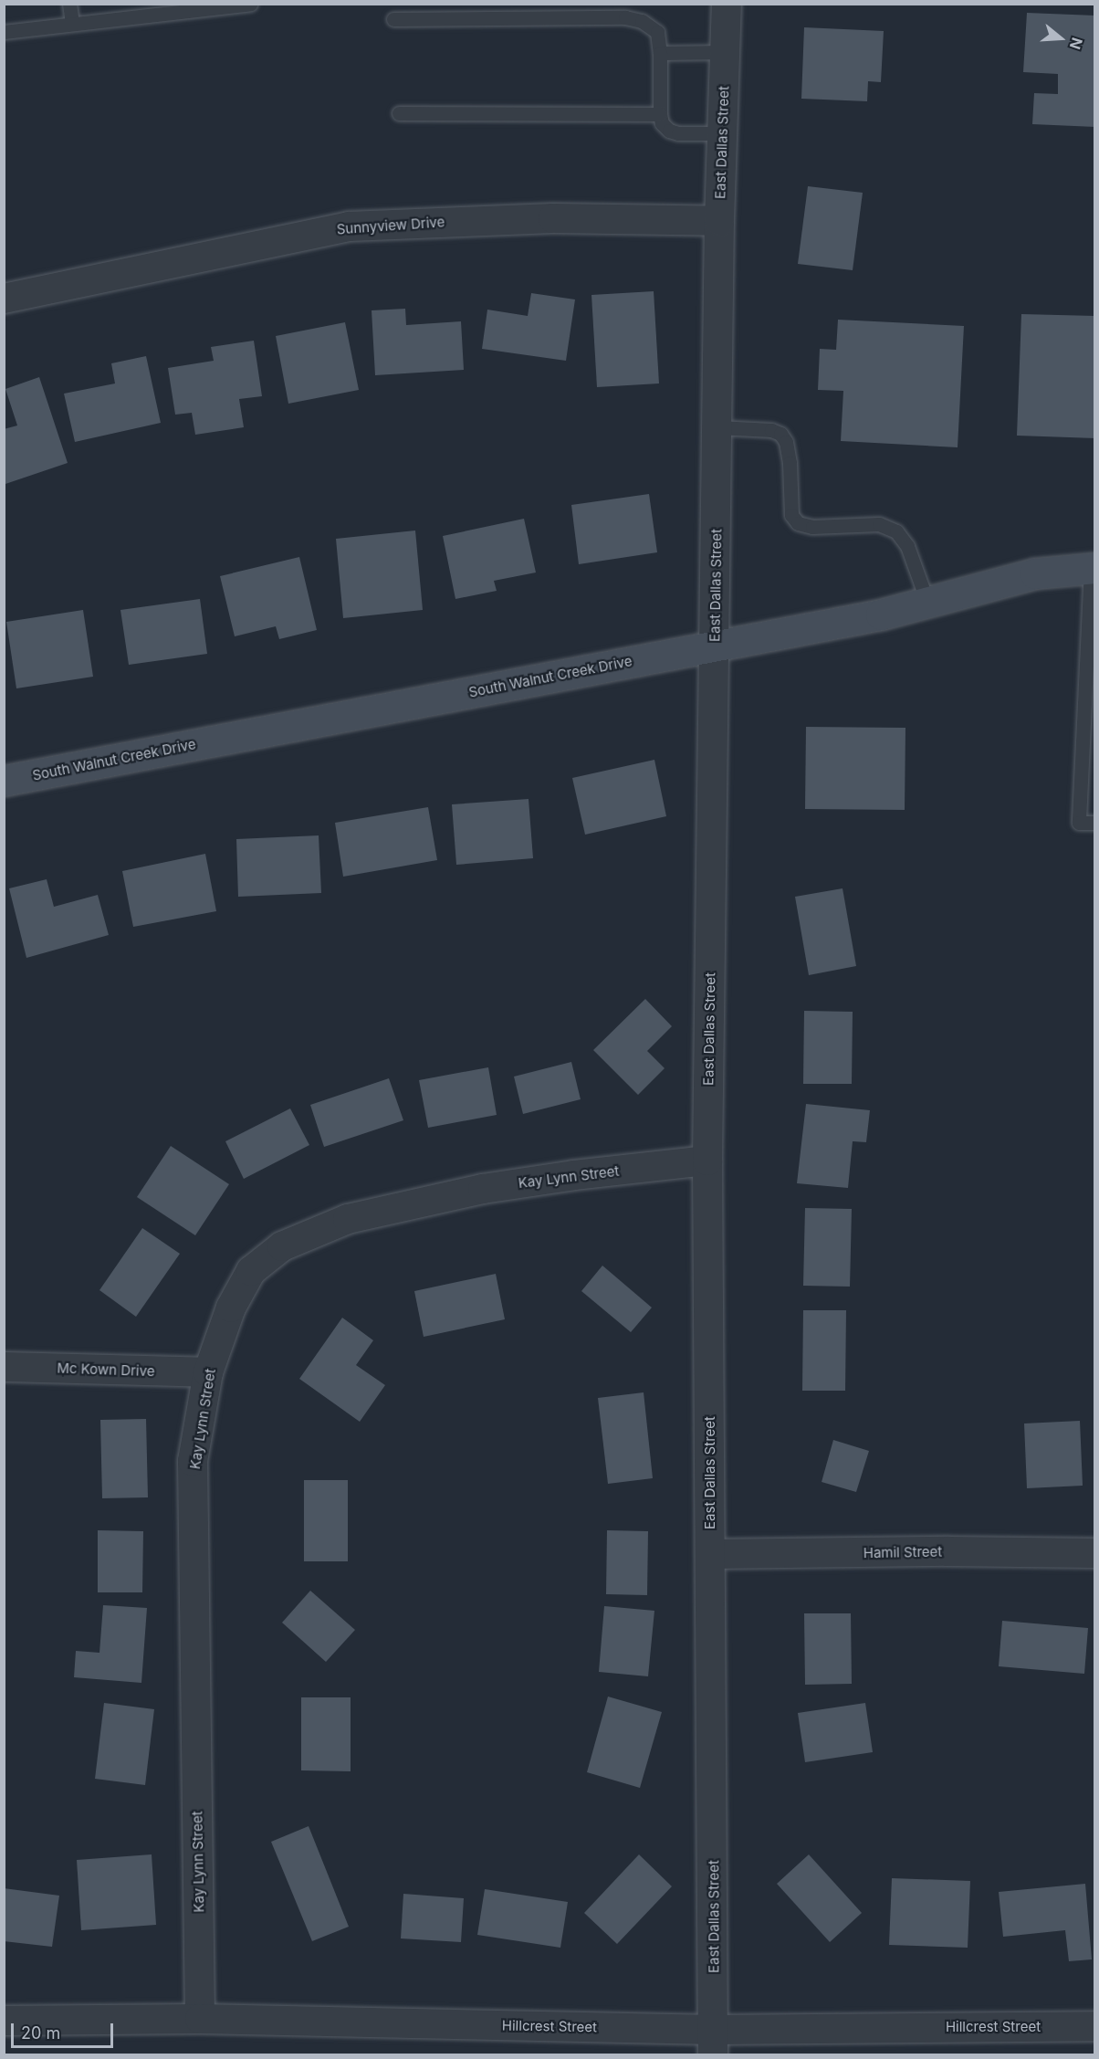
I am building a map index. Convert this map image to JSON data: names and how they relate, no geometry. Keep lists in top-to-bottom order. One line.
{"streets":{"street":["East Dallas Street","Sunnyview Drive","South Walnut Creek Drive","Kay Lynn Street","Mc Kown Drive","Hamil Street","Hillcrest Street"]},"crossings":[["East Dallas Street","Sunnyview Drive"],["East Dallas Street","South Walnut Creek Drive"],["East Dallas Street","Kay Lynn Street"],["East Dallas Street","Hamil Street"],["East Dallas Street","Hillcrest Street"],["Kay Lynn Street","Mc Kown Drive"],["Kay Lynn Street","Hillcrest Street"]],"scale_bar":"20 m","north":"right"}
